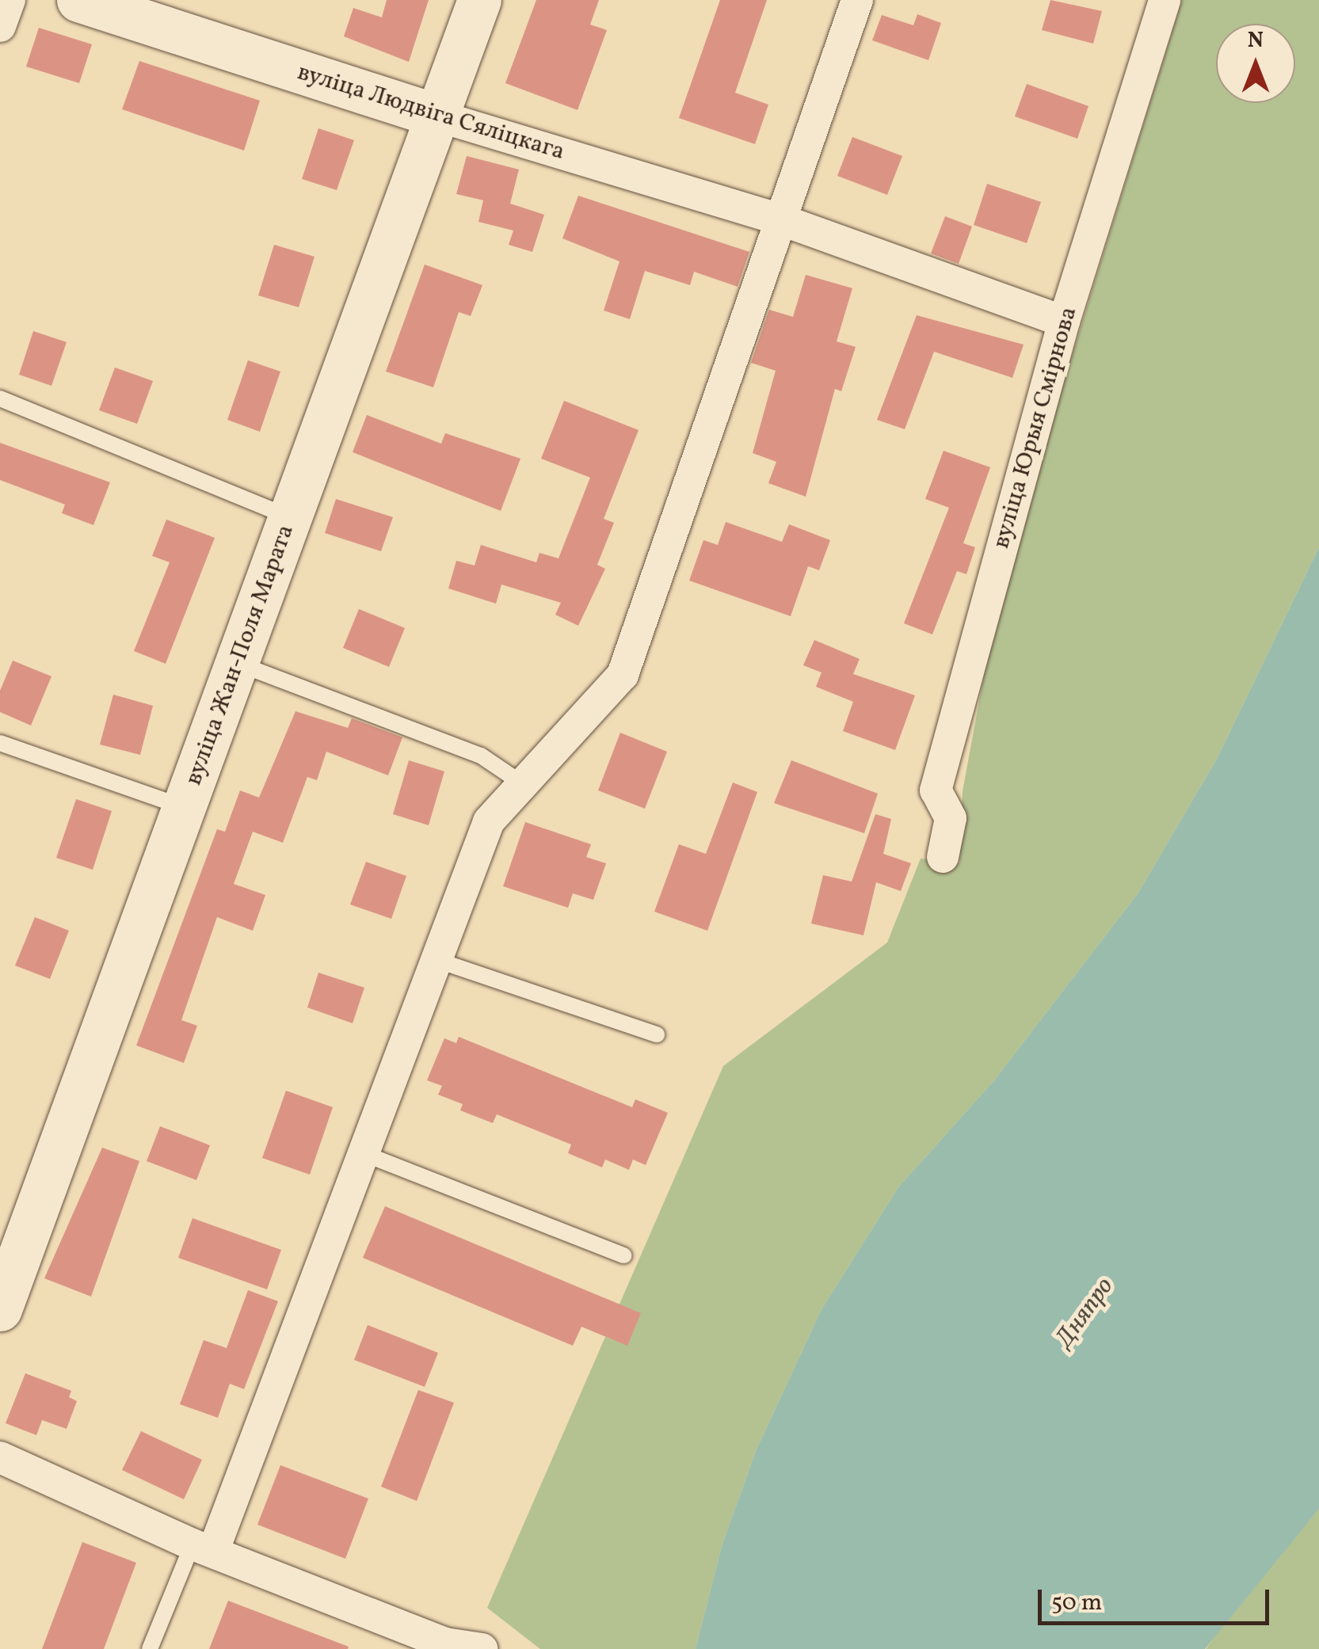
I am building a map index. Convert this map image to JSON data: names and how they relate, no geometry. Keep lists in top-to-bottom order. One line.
{"streets":{"street":["вуліца Людвіга Сяліцкага","вуліца Юрыя Смірнова","вуліца Жан-Поля Марата"]},"crossings":[["вуліца Людвіга Сяліцкага","вуліца Юрыя Смірнова"],["вуліца Людвіга Сяліцкага","вуліца Жан-Поля Марата"]],"water":["Дняпро"],"scale_bar":"50 m","north":"top"}
